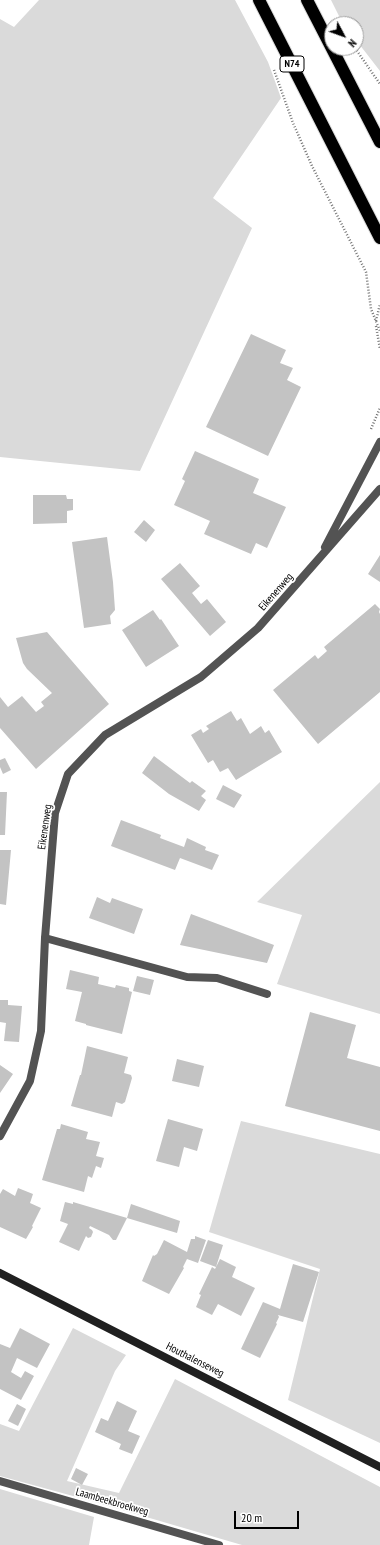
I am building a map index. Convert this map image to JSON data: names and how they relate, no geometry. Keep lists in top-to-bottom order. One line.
{"streets":{"highway":["N74"],"street":["Eikenenweg","Houthalenseweg","Laambeekbroekweg"]},"scale_bar":"20 m","north":"bottom right"}
